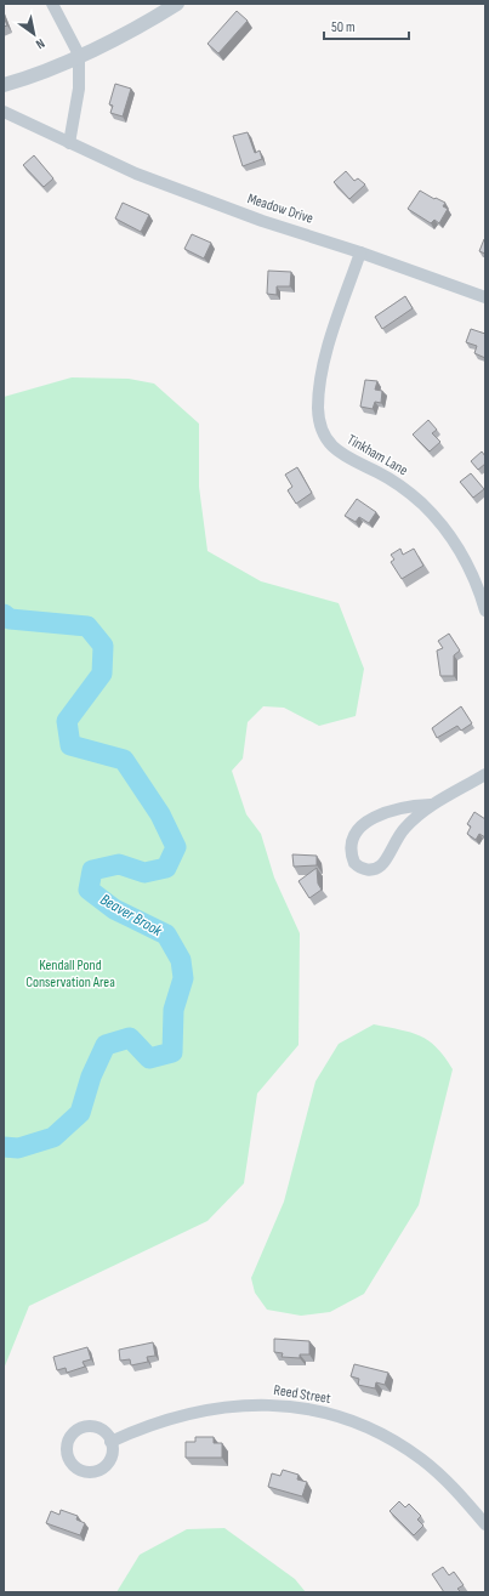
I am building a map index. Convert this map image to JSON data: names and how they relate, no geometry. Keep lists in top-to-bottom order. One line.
{"streets":{"street":["Meadow Drive","Tinkham Lane","Reed Street"]},"crossings":[["Meadow Drive","Tinkham Lane"]],"water":["Beaver Brook"],"parks":["Kendall Pond Conservation Area"],"scale_bar":"50 m","north":"bottom right"}
